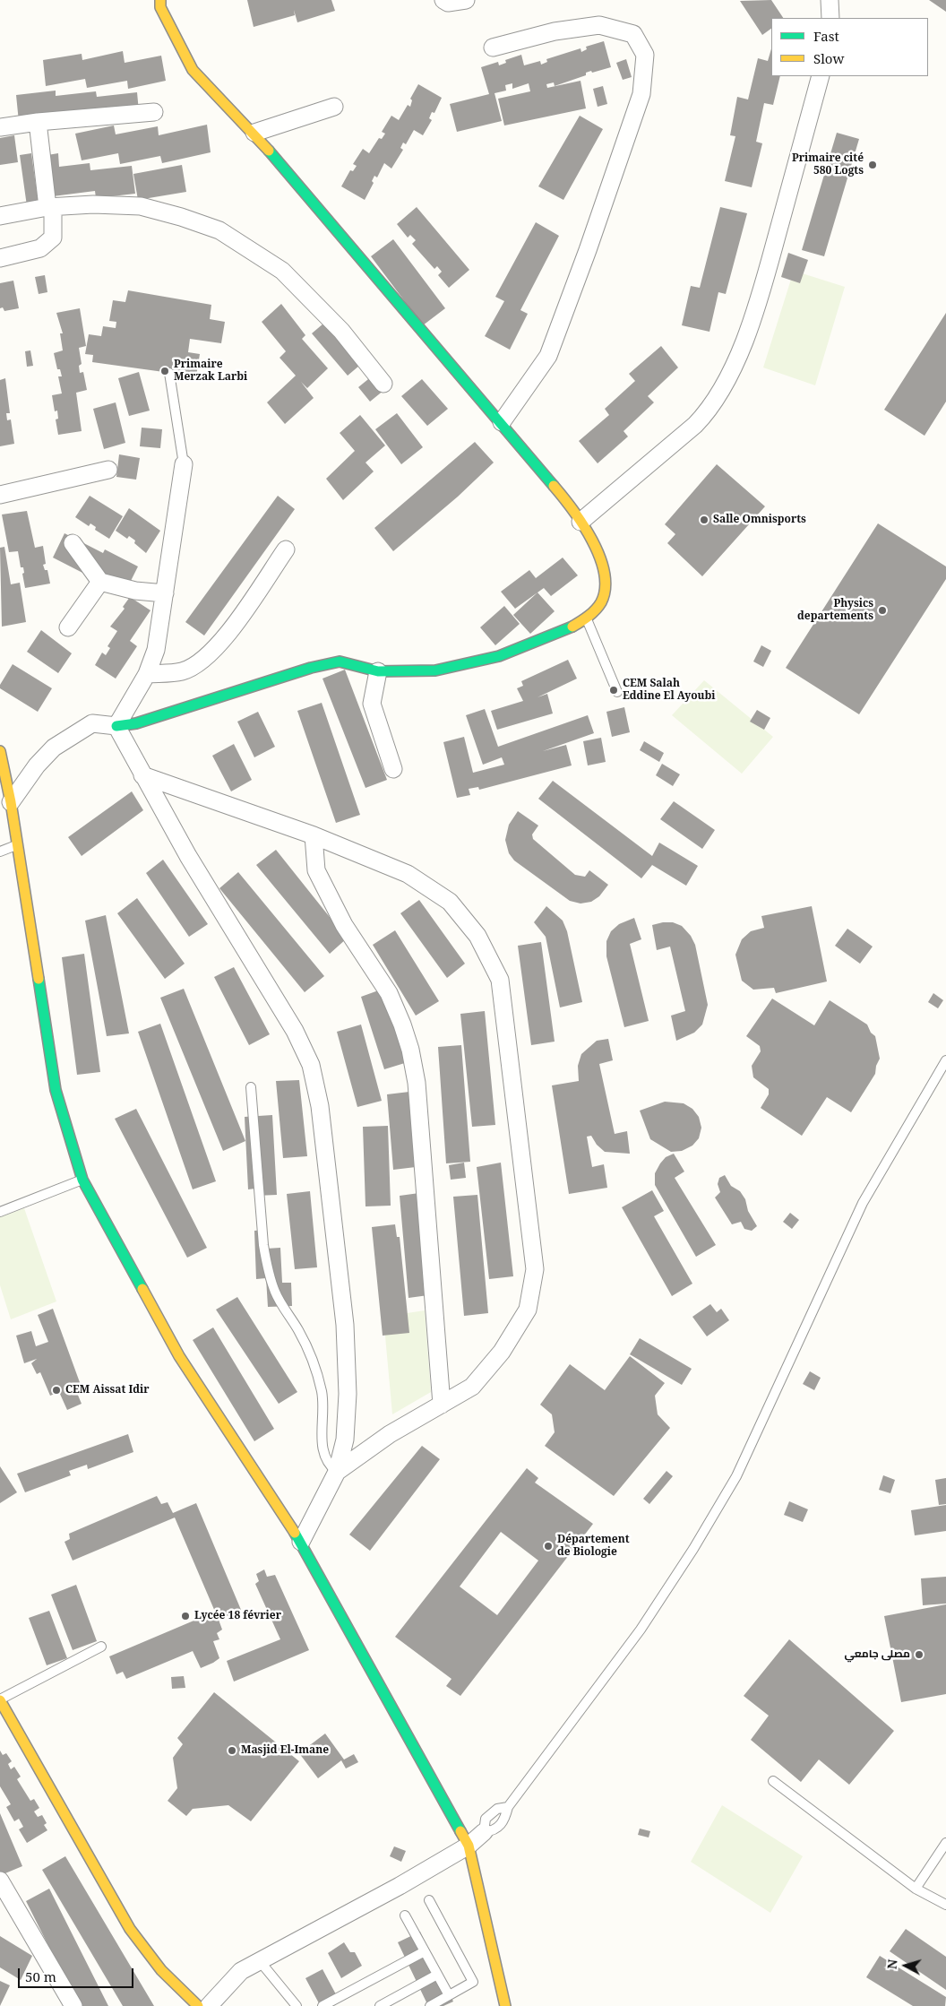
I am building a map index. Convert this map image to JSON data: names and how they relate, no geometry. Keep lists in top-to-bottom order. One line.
{"places":["Primaire cité 580 Logts","Primaire Merzak Larbi","Salle Omnisports","Physics departements","CEM Salah Eddine El Ayoubi","CEM Aissat Idir","Département de Biologie","Lycée 18 février","مصلى جامعي","Masjid El-Imane"],"legend":["Fast","Slow"],"scale_bar":"50 m","north":"left"}
